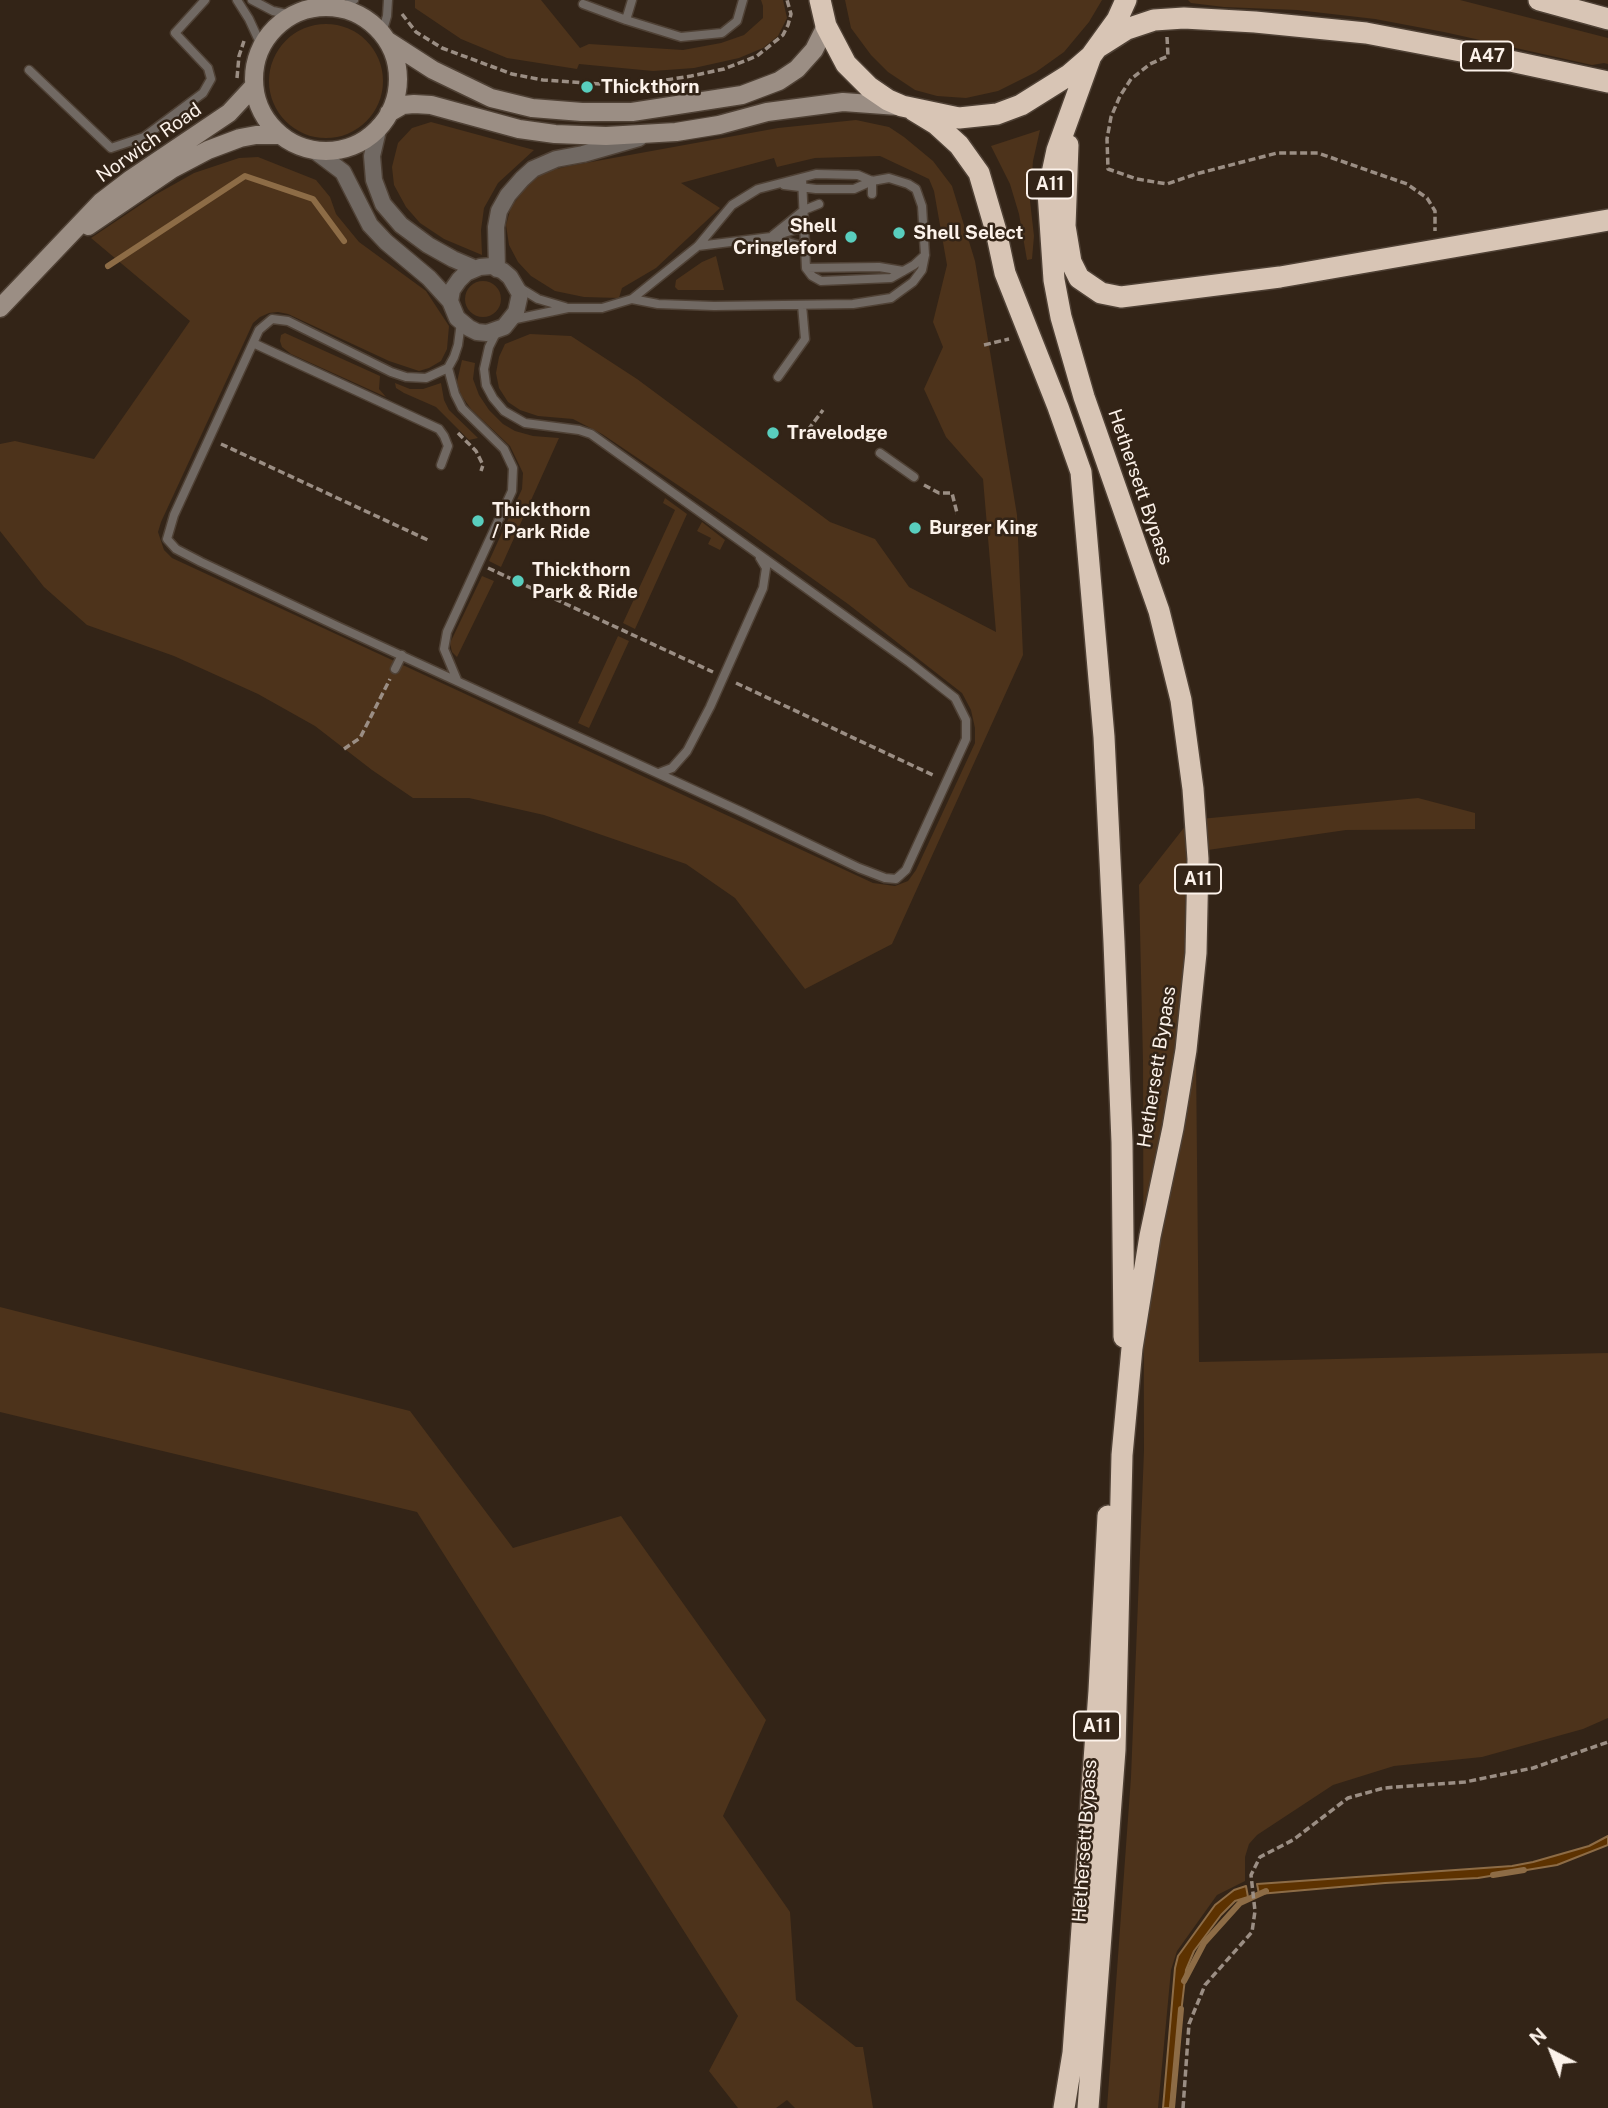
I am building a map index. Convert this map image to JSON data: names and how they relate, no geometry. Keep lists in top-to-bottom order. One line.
{"streets":{"highway":["A47","A11","Hethersett Bypass"],"main road":["Norwich Road"]},"crossings":[["A47","Hethersett Bypass"]],"places":["Thickthorn","Shell Select","Shell Cringleford","Travelodge","Thickthorn / Park Ride","Burger King","Thickthorn Park & Ride"],"north":"top left"}
